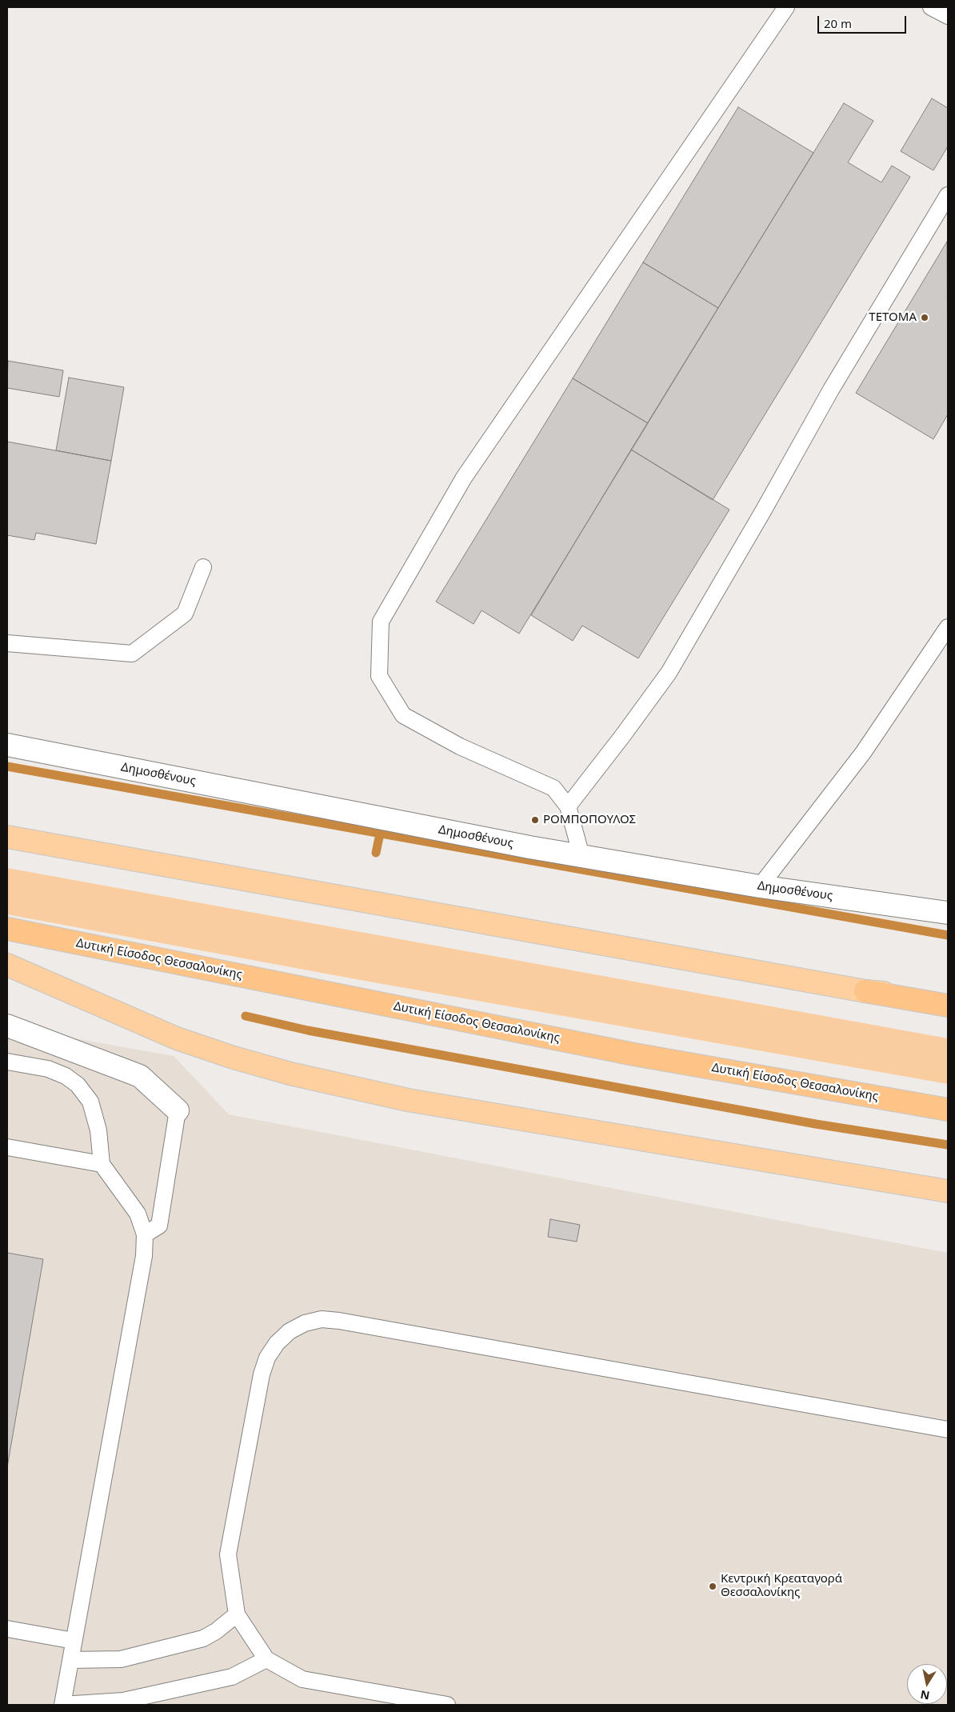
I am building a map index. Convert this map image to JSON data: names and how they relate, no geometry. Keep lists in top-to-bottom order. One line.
{"streets":{"highway":["Δυτική Είσοδος Θεσσαλονίκης"],"street":["Δημοσθένους"]},"places":["TETOMA","ΡΟΜΠΟΠΟΥΛΟΣ","Κεντρική Κρεαταγορά Θεσσαλονίκης"],"scale_bar":"20 m","north":"bottom"}
